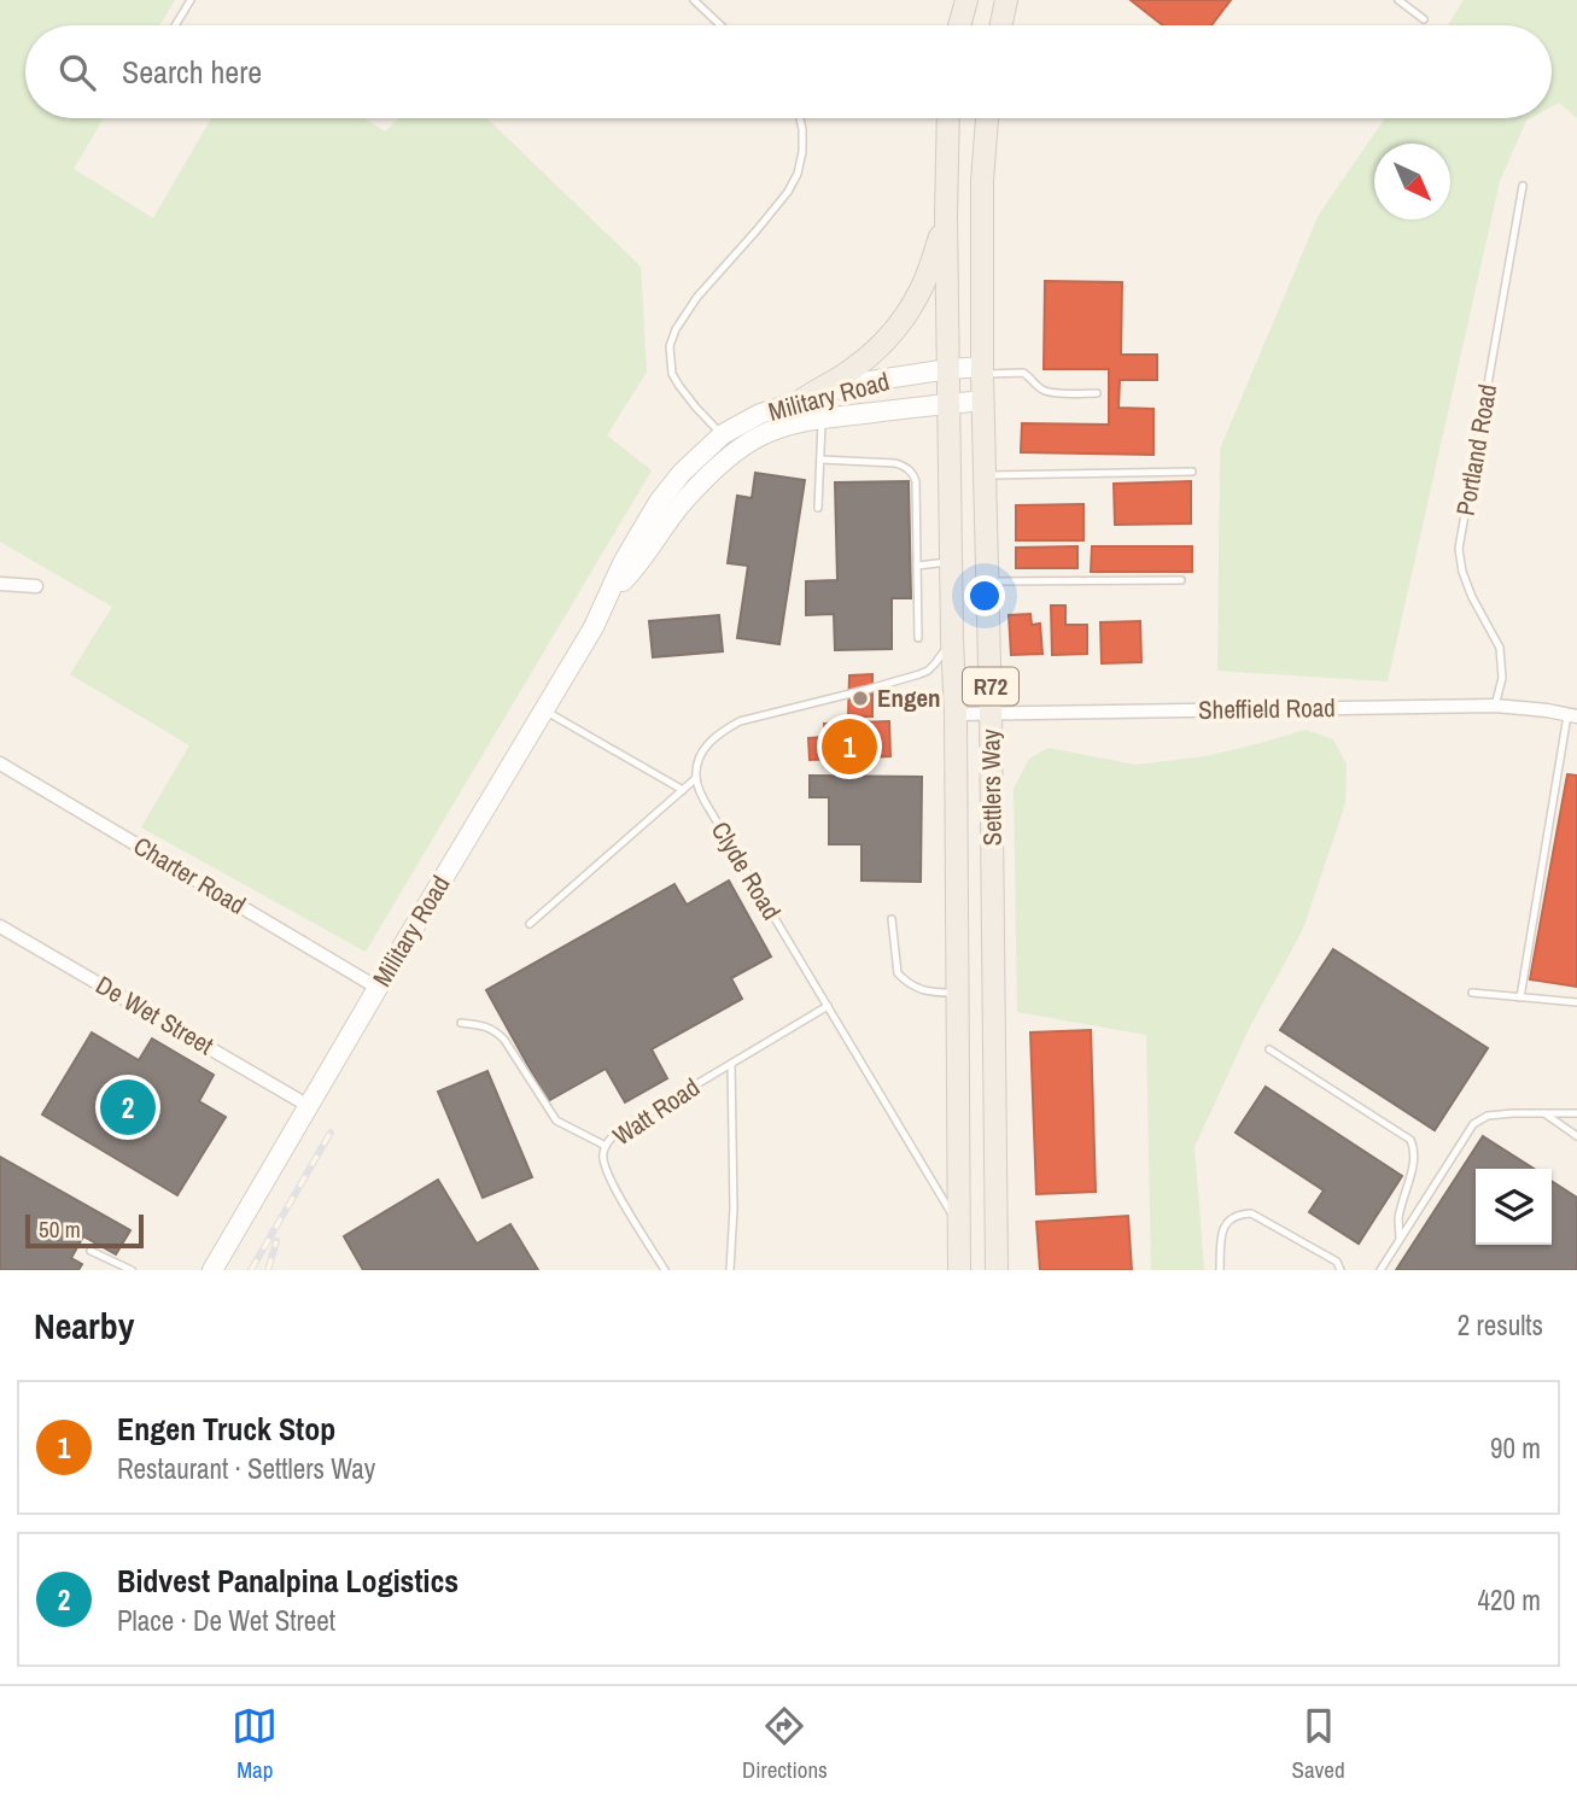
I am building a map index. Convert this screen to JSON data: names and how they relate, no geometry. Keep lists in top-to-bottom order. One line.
{"streets":{"main road":["R72","Settlers Way"],"street":["Military Road","Sheffield Road","Charter Road","De Wet Street"],"lane":["Portland Road","Clyde Road","Watt Road"]},"crossings":[["Military Road","Settlers Way"],["Military Road","Charter Road"],["Military Road","De Wet Street"],["Portland Road","Sheffield Road"],["Sheffield Road","Settlers Way"],["Settlers Way","Clyde Road"],["Clyde Road","Watt Road"]],"places":["Engen"],"scale_bar":"50 m","north":"bottom right","page":{"search":"Search here","pins":["1","2"],"scale":"50 m","heading":["Nearby","2 results"],"list":[{"mark":"1","name":"Engen Truck Stop","note":"Restaurant · Settlers Way","value":"90 m"},{"mark":"2","name":"Bidvest Panalpina Logistics","note":"Place · De Wet Street","value":"420 m"}],"nav":["Map","Directions","Saved"]}}
